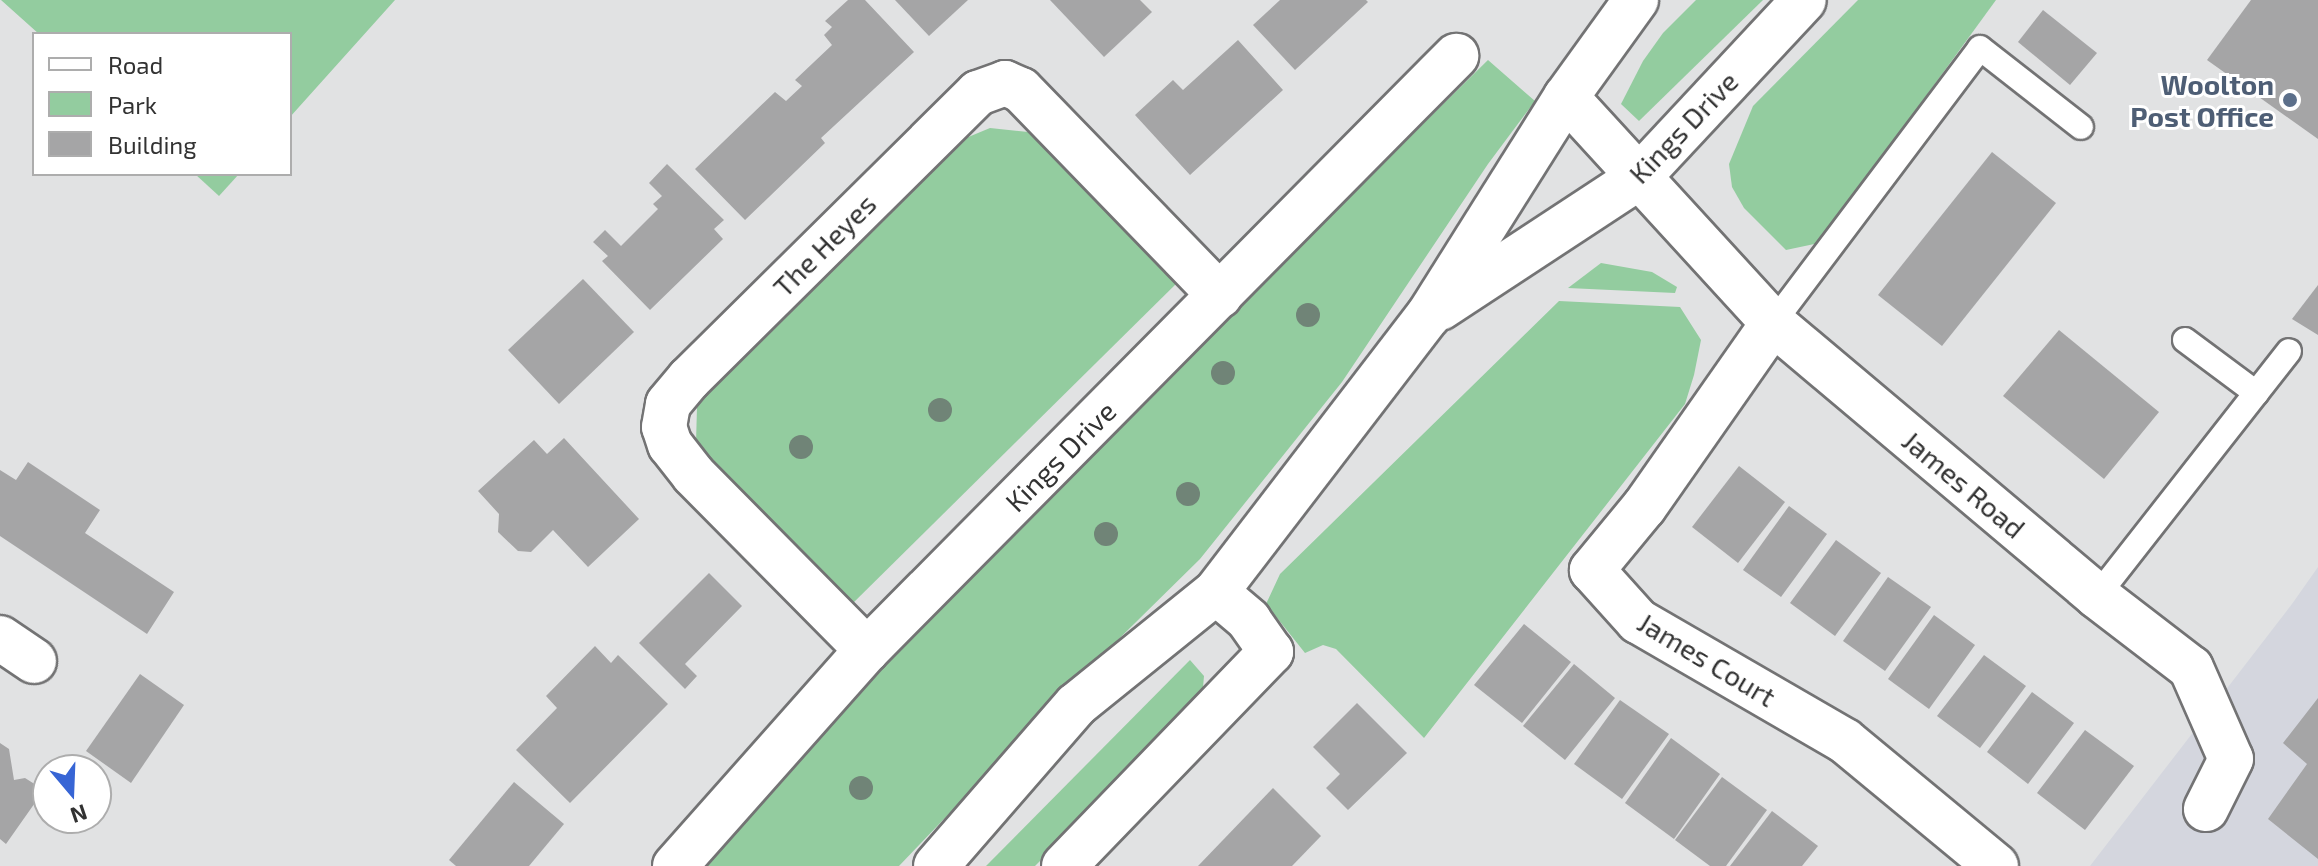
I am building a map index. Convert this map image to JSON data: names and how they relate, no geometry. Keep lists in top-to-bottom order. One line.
{"streets":{"street":["Kings Drive","The Heyes","James Road","James Court"]},"crossings":[["Kings Drive","The Heyes"],["Kings Drive","James Road"],["James Road","James Court"]],"places":["Woolton Post Office"],"legend":["Road","Park","Building"],"north":"bottom"}
